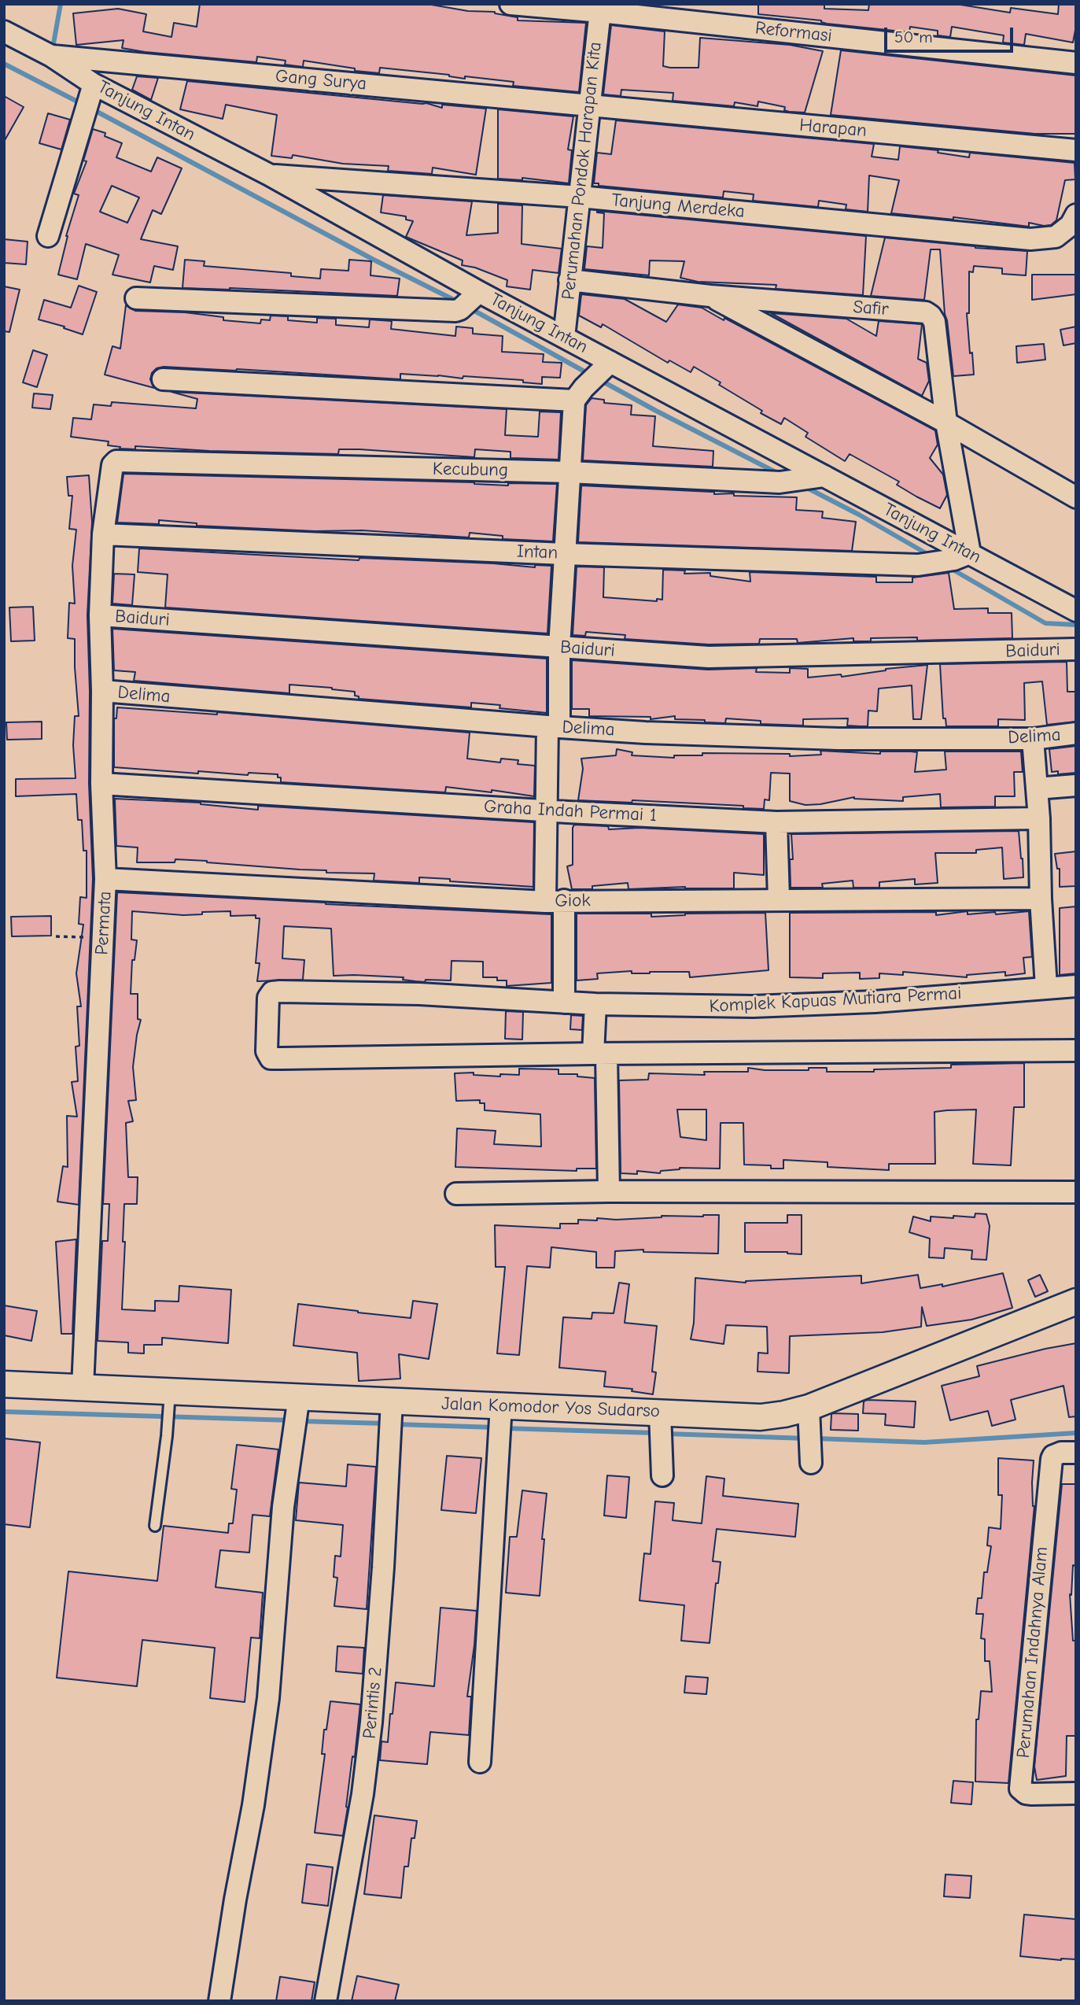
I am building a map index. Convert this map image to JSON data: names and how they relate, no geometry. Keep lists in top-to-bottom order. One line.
{"streets":{"street":["Reformasi","Gang Surya","Tanjung Intan","Harapan","Perumahan Pondok Harapan Kita","Tanjung Merdeka","Safir","Kecubung","Intan","Baiduri","Delima","Graha Indah Permai 1","Giok","Permata","Komplek Kapuas Mutiara Permai","Jalan Komodor Yos Sudarso","Perumahan Indahnya Alam","Perintis 2"]},"crossings":[["Reformasi","Perumahan Pondok Harapan Kita"],["Gang Surya","Tanjung Intan"],["Gang Surya","Harapan"],["Gang Surya","Perumahan Pondok Harapan Kita"],["Tanjung Intan","Perumahan Pondok Harapan Kita"],["Tanjung Intan","Tanjung Merdeka"],["Tanjung Intan","Safir"],["Tanjung Intan","Kecubung"],["Tanjung Intan","Intan"],["Harapan","Perumahan Pondok Harapan Kita"],["Perumahan Pondok Harapan Kita","Tanjung Merdeka"],["Perumahan Pondok Harapan Kita","Safir"],["Safir","Intan"],["Kecubung","Permata"],["Intan","Permata"],["Baiduri","Permata"],["Delima","Permata"],["Graha Indah Permai 1","Permata"],["Giok","Permata"],["Permata","Jalan Komodor Yos Sudarso"],["Jalan Komodor Yos Sudarso","Perintis 2"]],"scale_bar":"50 m"}
